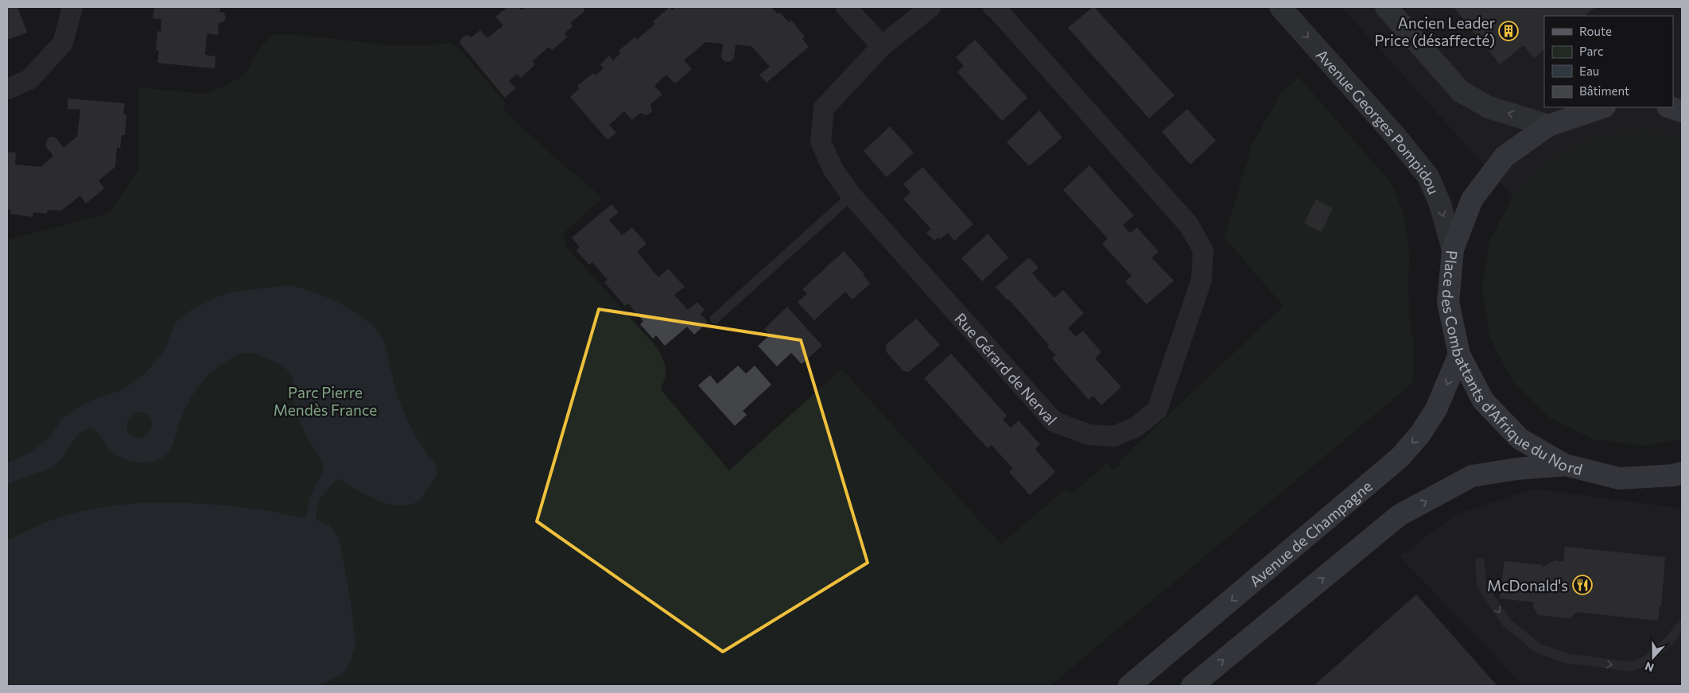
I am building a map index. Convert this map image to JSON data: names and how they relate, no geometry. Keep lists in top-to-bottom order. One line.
{"streets":{"main road":["Avenue Georges Pompidou","Place des Combattants d'Afrique du Nord","Avenue de Champagne"],"street":["Rue Gérard de Nerval"]},"crossings":[["Avenue Georges Pompidou","Place des Combattants d'Afrique du Nord"],["Place des Combattants d'Afrique du Nord","Avenue de Champagne"]],"parks":["Parc Pierre Mendès France"],"places":{"building":["Ancien Leader Price (désaffecté)"],"restaurant":["McDonald's"]},"legend":["Route","Parc","Eau","Bâtiment"],"north":"bottom"}
